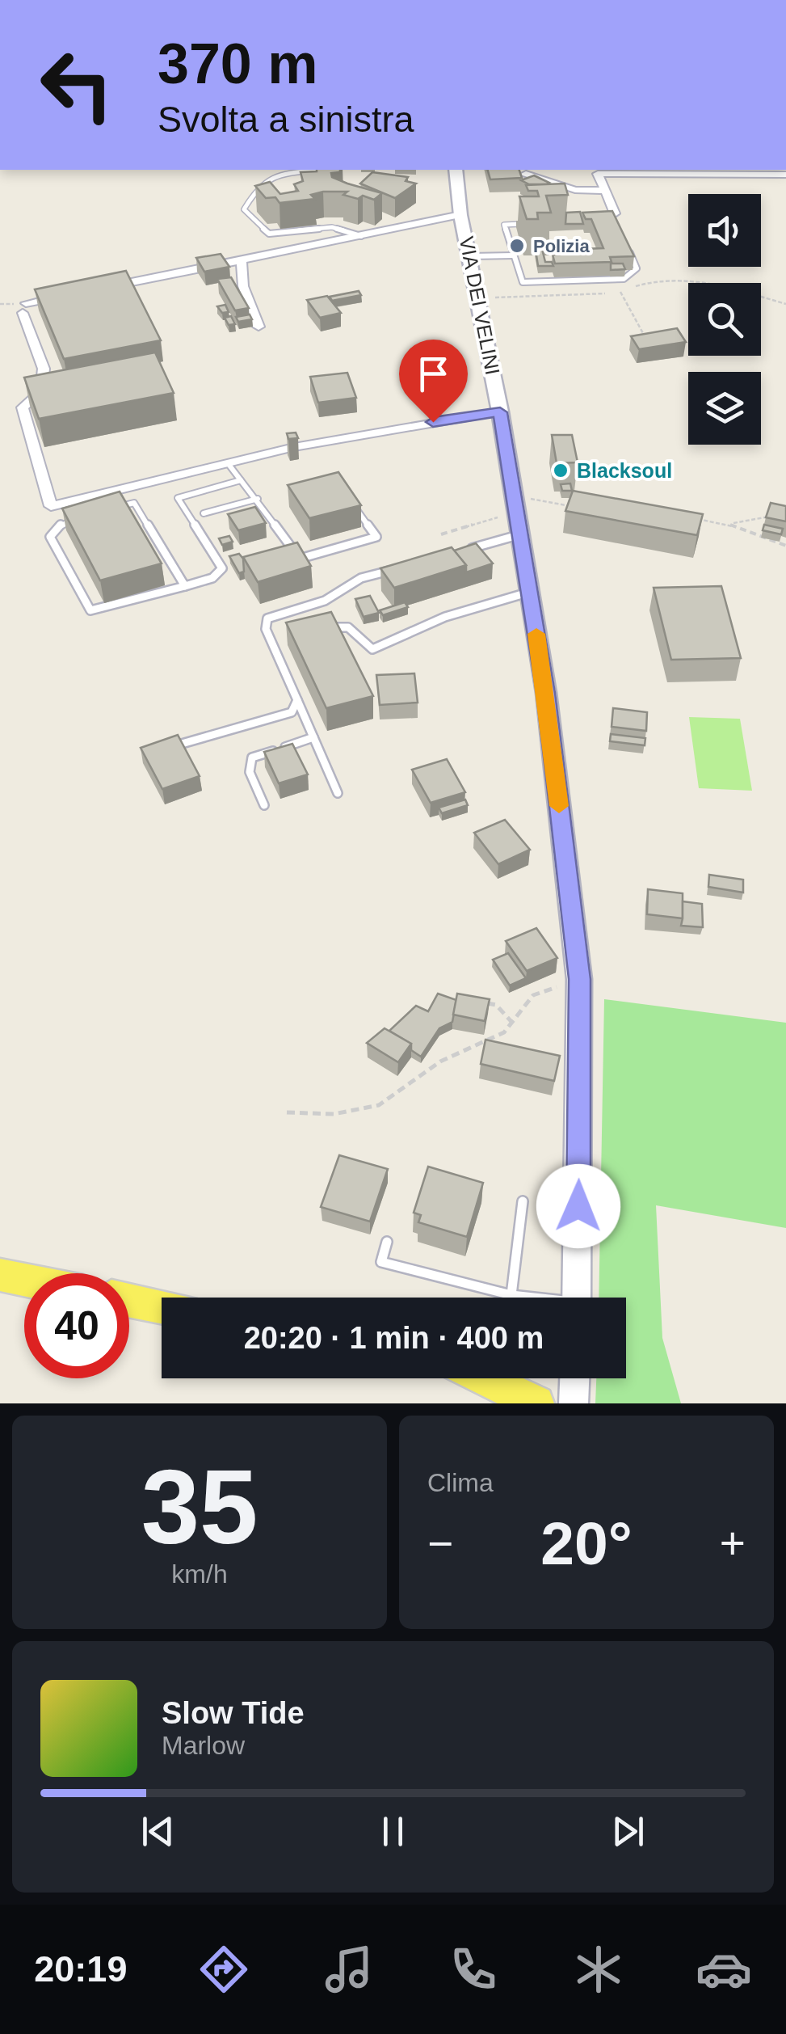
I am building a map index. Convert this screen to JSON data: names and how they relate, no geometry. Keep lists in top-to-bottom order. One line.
{"streets":{"street":["VIA DEI VELINI"]},"places":["Polizia","Blacksoul"],"page":{"turn":["370 m","Svolta a sinistra"],"limit":"40","trip":"20:20 · 1 min · 400 m","tile":[["35","km/h"],"Clima"],"heat":["−","20°","+"],"song":["Slow Tide","Marlow"],"tabs":"20:19"}}
